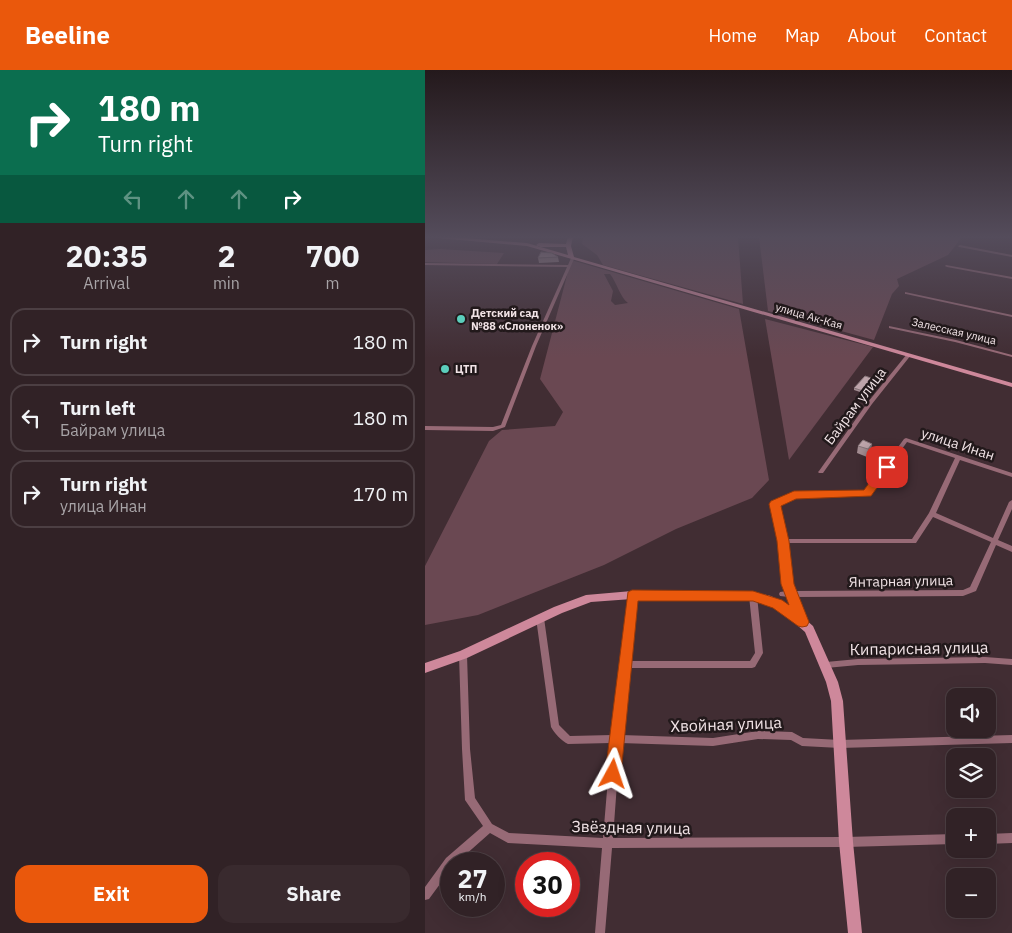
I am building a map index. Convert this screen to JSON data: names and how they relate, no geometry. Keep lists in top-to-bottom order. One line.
{"streets":{"main road":["улица Ак-Кая"],"street":["Залесская улица","Байрам улица","улица Инан","Янтарная улица","Кипарисная улица","Хвойная улица","Звёздная улица"]},"crossings":[["улица Ак-Кая","Байрам улица"]],"places":["Детский сад №88 «Слоненок»","ЦТП"],"page":{"header":"Beeline","nav":["Home","Map","About","Contact"],"turn":["180 m","Turn right"],"eta":["20:35","Arrival","2","min","700","m"],"list":[{"name":"Turn right","value":"180 m"},{"name":"Turn left","note":"Байрам улица","value":"180 m"},{"name":"Turn right","note":"улица Инан","value":"170 m"}],"map_buttons":["+","−"],"speed":"27 km/h","limit":"30","buttons":["Exit","Share"]}}
